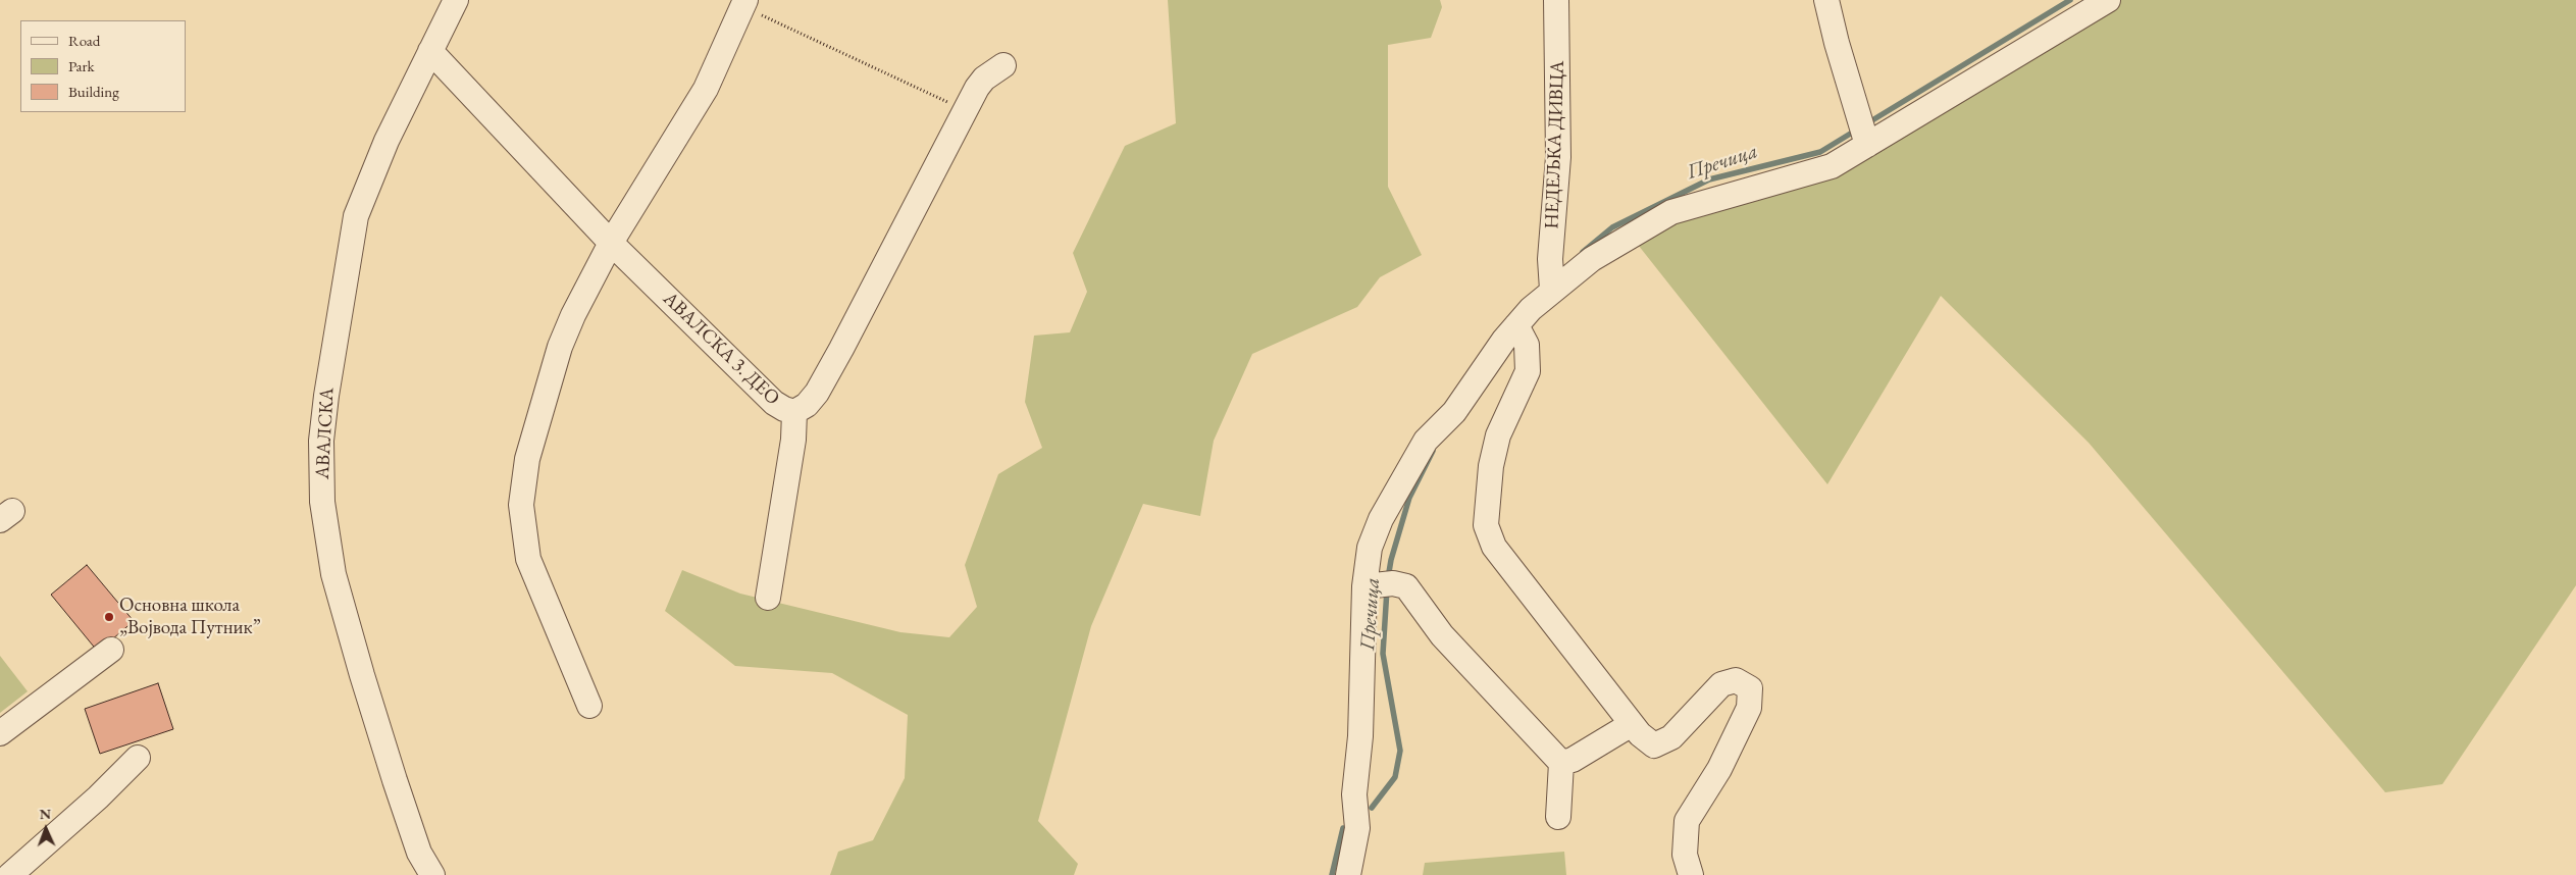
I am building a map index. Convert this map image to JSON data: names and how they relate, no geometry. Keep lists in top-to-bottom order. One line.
{"streets":{"street":["НЕДЕЉКА ДИВЦА","АВАЛСКА 3. ДЕО","АВАЛСКА"]},"crossings":[["АВАЛСКА 3. ДЕО","АВАЛСКА"]],"water":["Пречица"],"places":["Основна школа „Војвода Путник”"],"legend":["Road","Park","Building"],"north":"top"}
